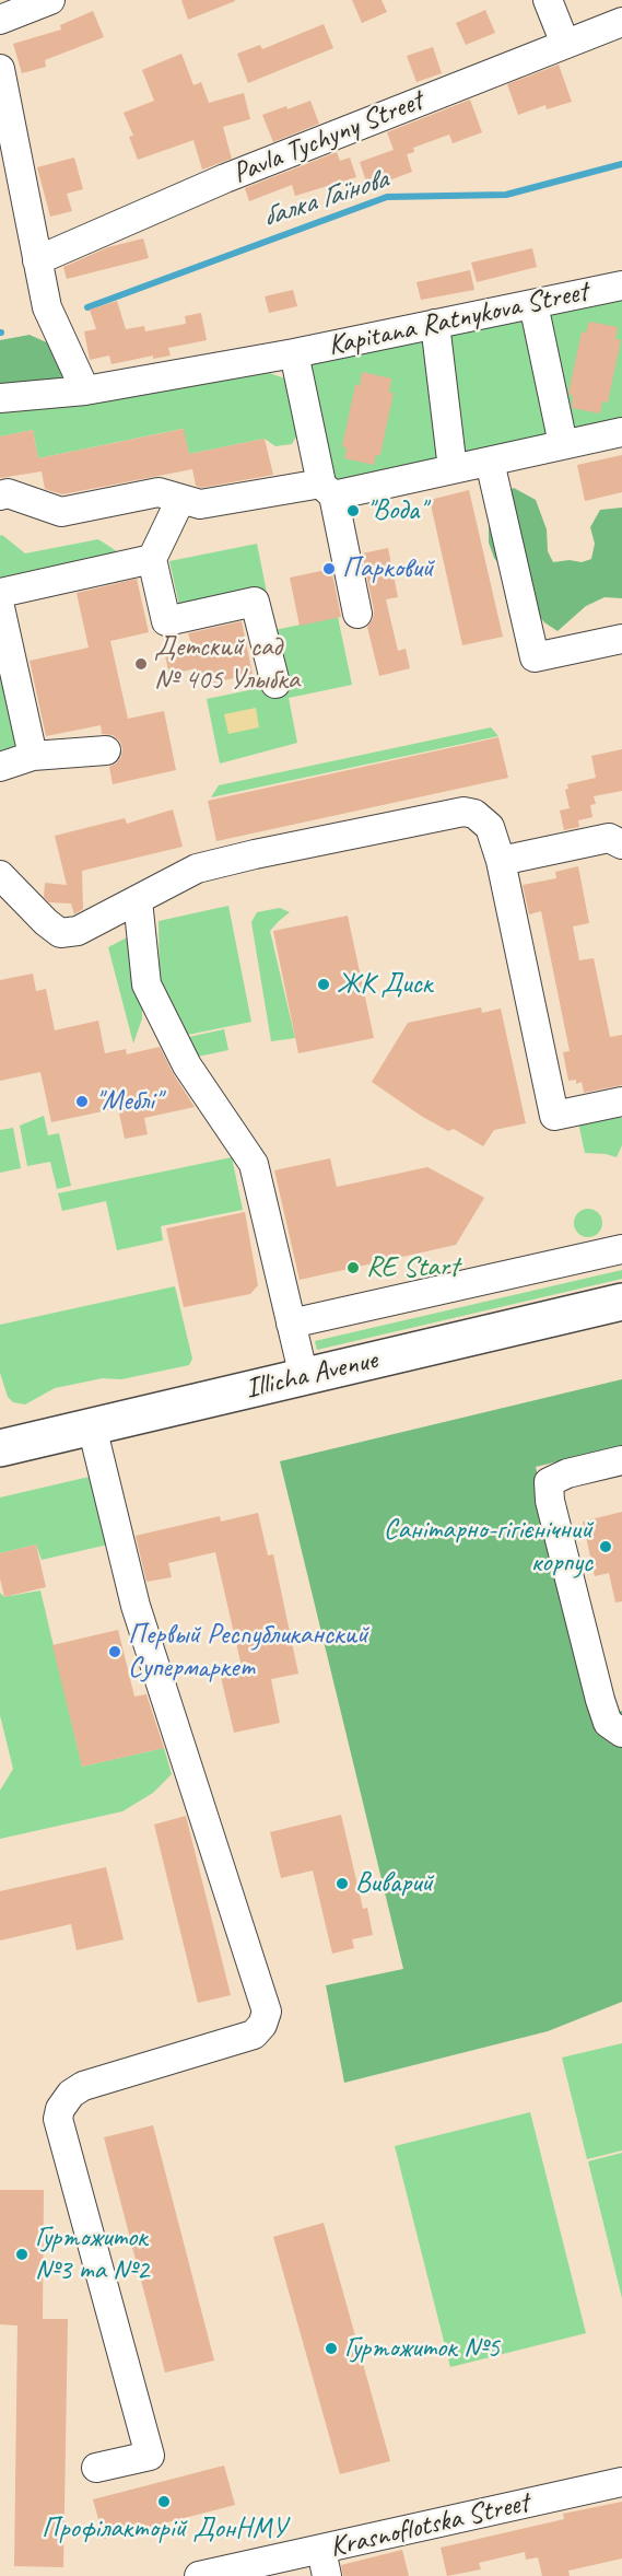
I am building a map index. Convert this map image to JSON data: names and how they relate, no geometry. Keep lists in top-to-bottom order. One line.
{"streets":{"main road":["Illicha Avenue"],"street":["Pavla Tychyny Street","Kapitana Ratnykova Street","Krasnoflotska Street"]},"water":["балка Гаїнова"],"places":["\"Вода\"","Парковий","Детский сад № 405 Улыбка","ЖК Диск","\"Меблі\"","RE Start","Санітарно-гігієнічний корпус","Первый Республиканский Супермаркет","Виварий","Гуртожиток №3 та №2","Гуртожиток №5","Профілакторій ДонНМУ"]}
